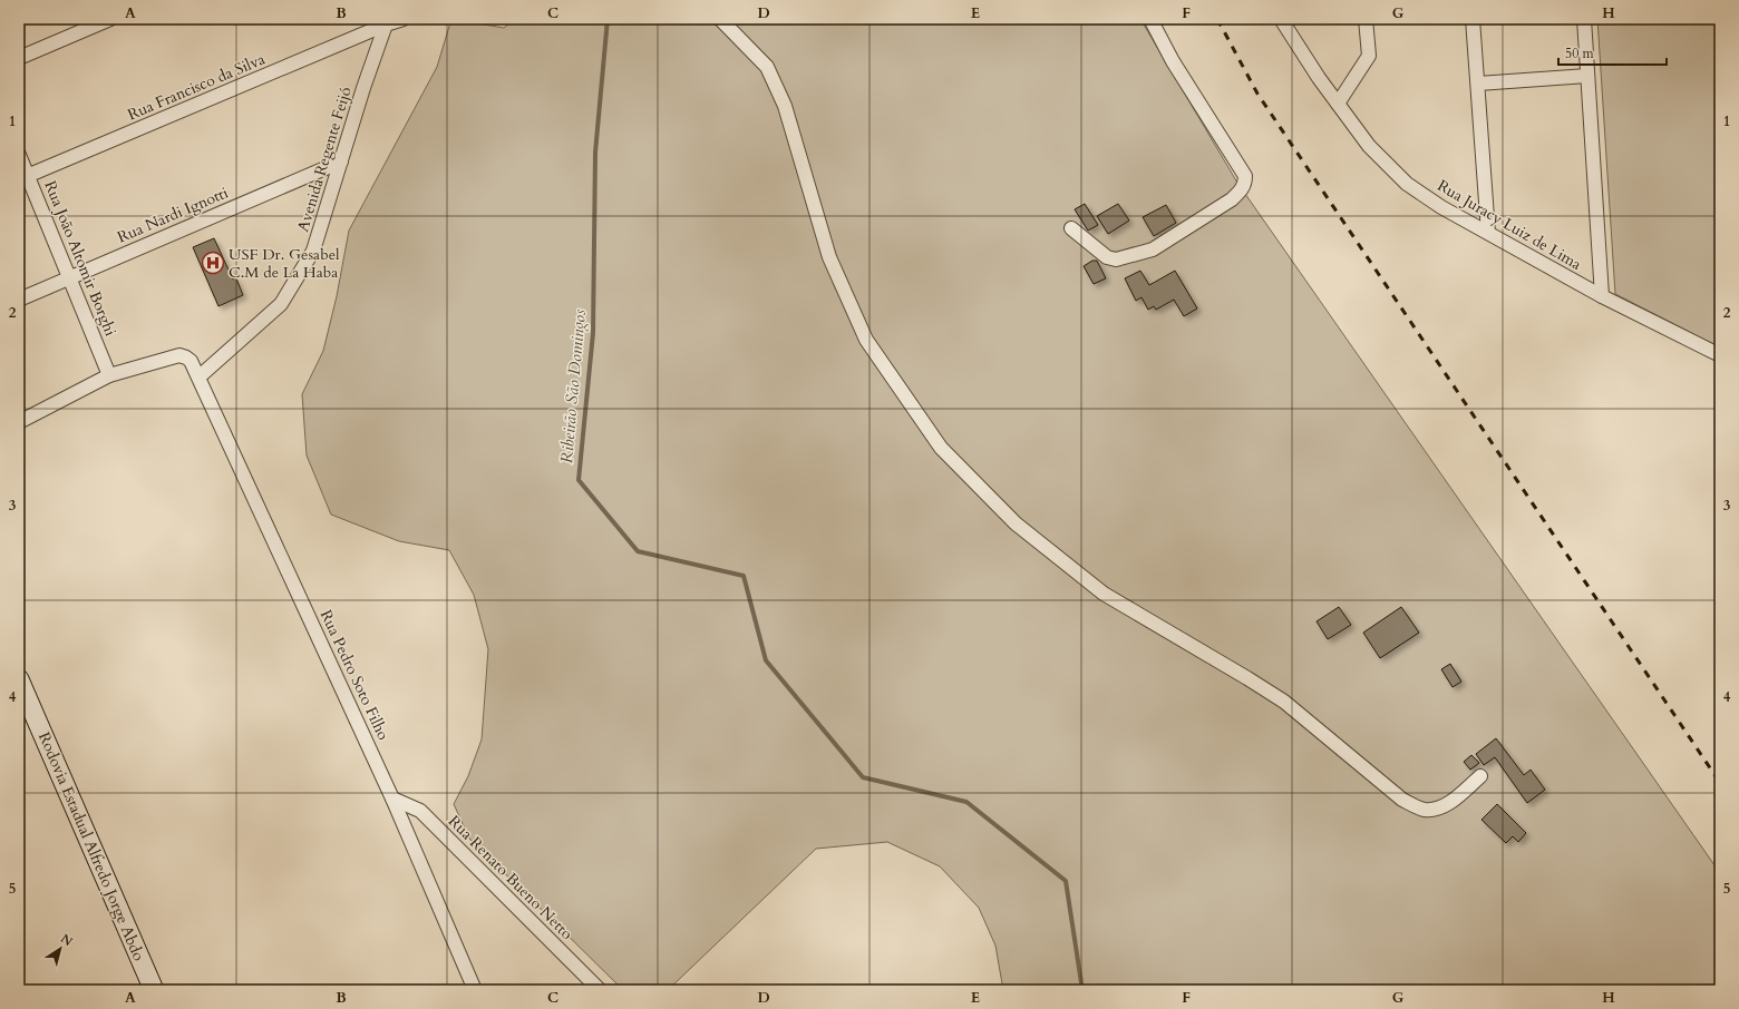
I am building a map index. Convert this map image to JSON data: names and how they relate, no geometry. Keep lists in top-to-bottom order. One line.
{"streets":{"main road":["Rodovia Estadual Alfredo Jorge Abdo"],"street":["Rua Francisco da Silva","Avenida Regente Feijó","Rua Nardi Ignotti","Rua Juracy Luiz de Lima","Rua João Altomir Borghi","Rua Pedro Soto Filho","Rua Renato Bueno Netto"]},"crossings":[["Rua Francisco da Silva","Avenida Regente Feijó"],["Rua Francisco da Silva","Rua João Altomir Borghi"],["Avenida Regente Feijó","Rua Nardi Ignotti"],["Avenida Regente Feijó","Rua Pedro Soto Filho"],["Rua Nardi Ignotti","Rua João Altomir Borghi"],["Rua João Altomir Borghi","Rua Pedro Soto Filho"],["Rua Pedro Soto Filho","Rua Renato Bueno Netto"]],"water":["Ribeirão São Domingos"],"places":{"hospital":["USF Dr. Gesabel C.M de La Haba"]},"scale_bar":"50 m","north":"top right","grid":{"columns":["A","B","C","D","E","F","G","H"],"rows":["1","2","3","4","5"]}}
